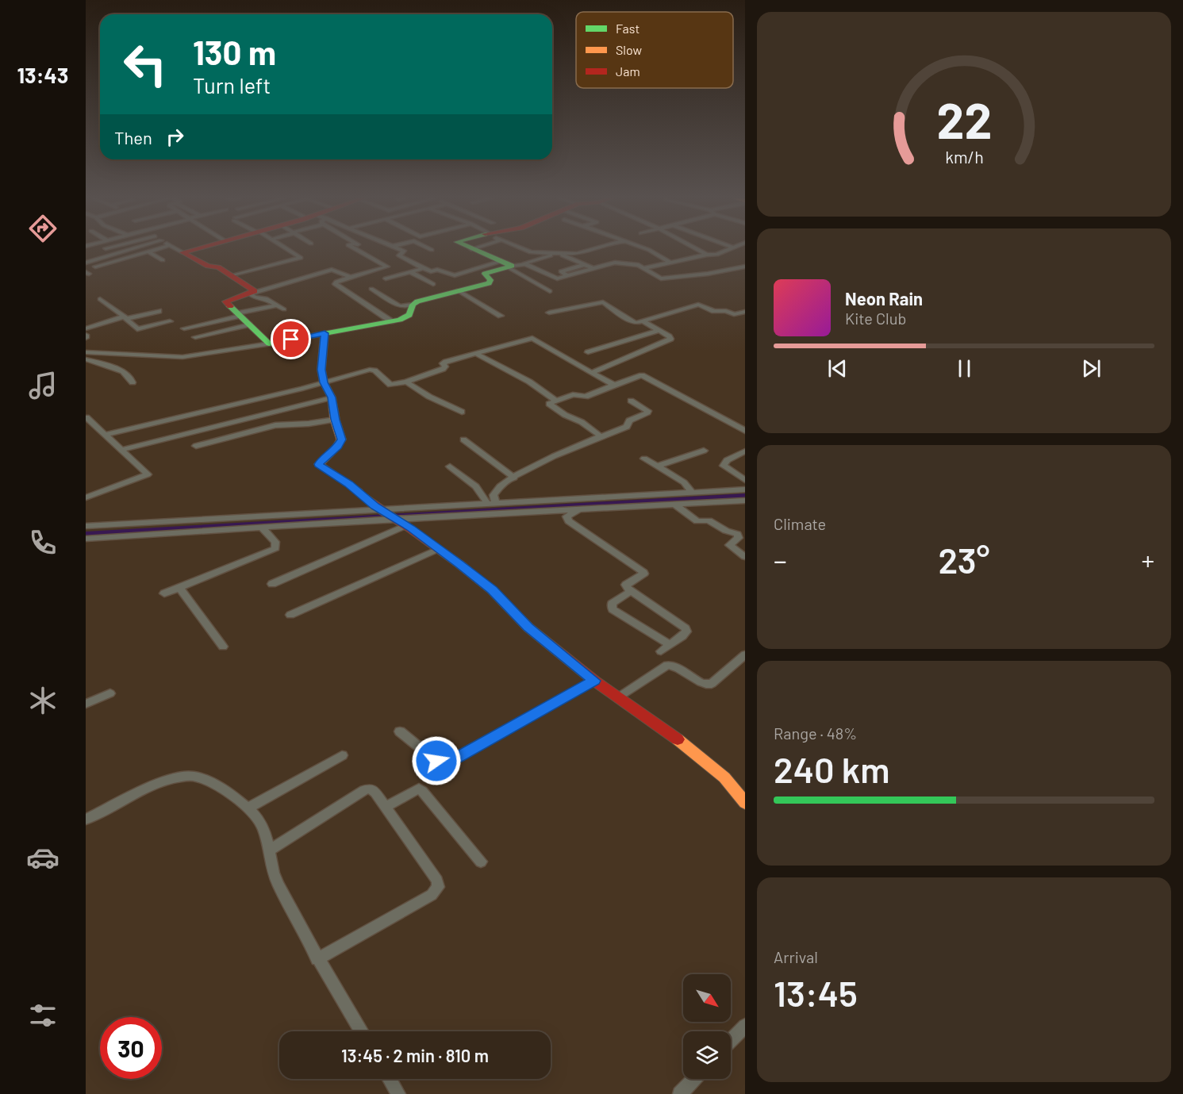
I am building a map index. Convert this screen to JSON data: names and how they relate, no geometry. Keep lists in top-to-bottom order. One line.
{"legend":["Fast","Slow","Jam"],"north":"bottom right","page":{"tabs":"13:43","turn":["130 m","Turn left"],"then":"Then","song":["Neon Rain","Kite Club"],"tile":["Climate",["Range · 48%","240 km"],["Arrival","13:45"]],"heat":["−","23°","+"],"limit":"30","trip":"13:45 · 2 min · 810 m","gauge":["22","km/h"]}}
